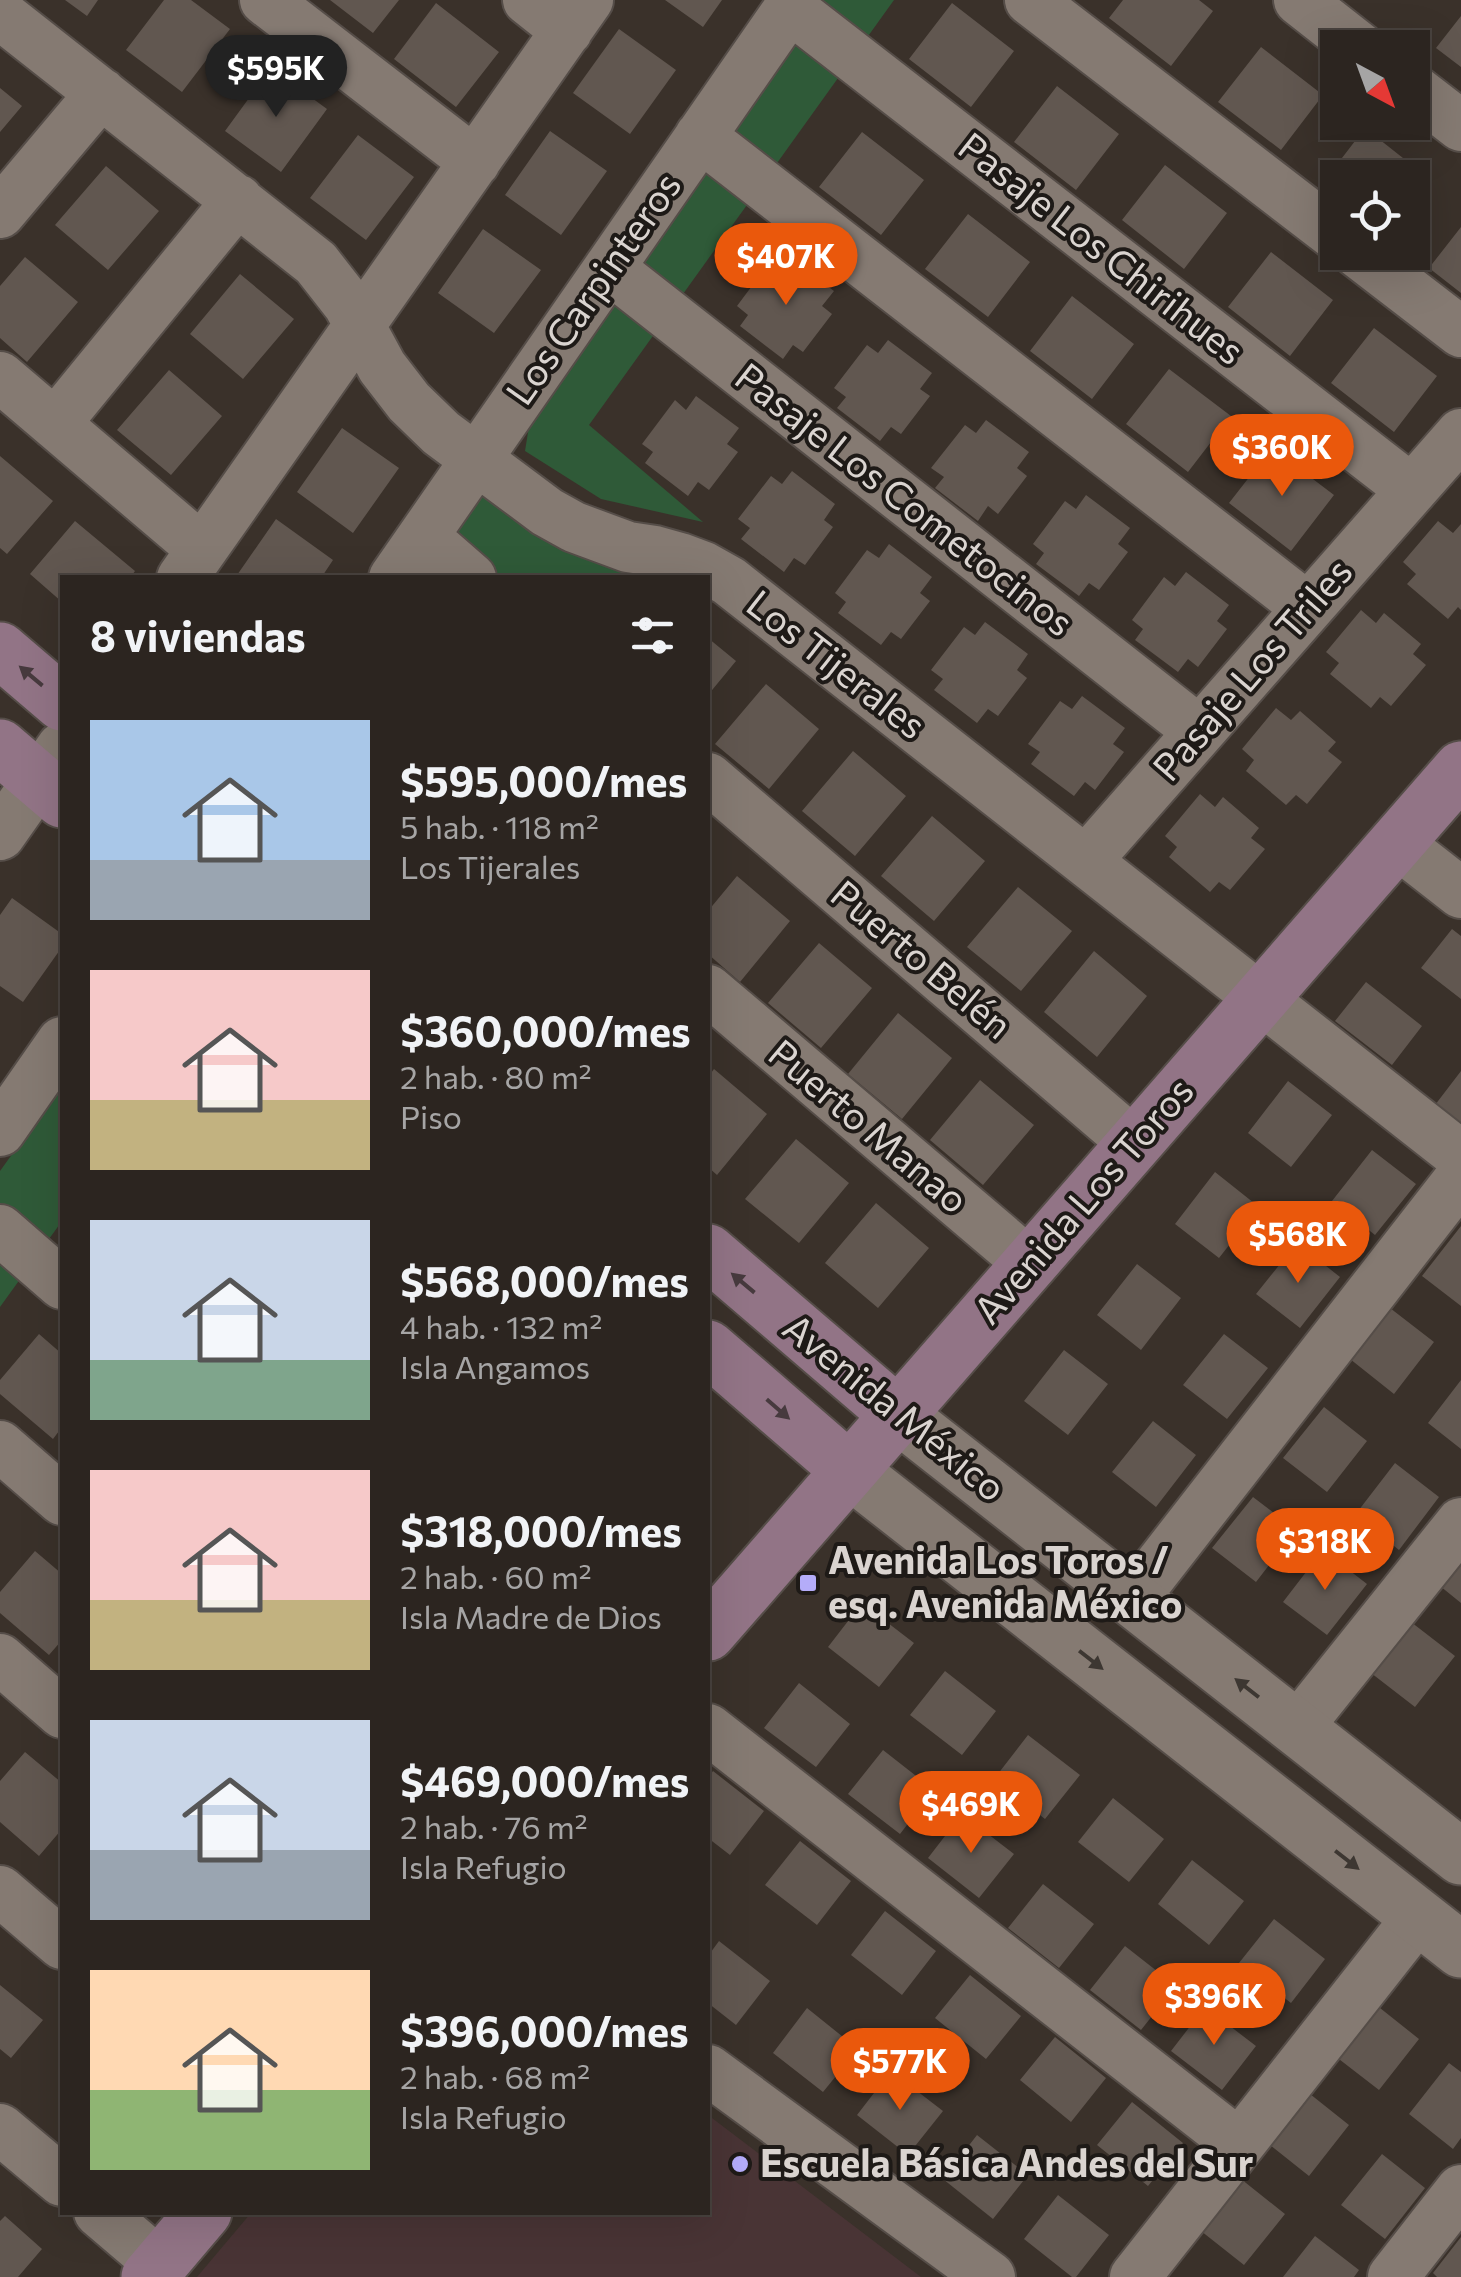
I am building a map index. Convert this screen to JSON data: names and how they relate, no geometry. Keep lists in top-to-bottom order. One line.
{"streets":{"main road":["Avenida Los Toros","Avenida México"],"street":["Pasaje Los Chirihues","Los Carpinteros","Pasaje Los Cometocinos","Los Tijerales","Pasaje Los Triles","Puerto Belén","Puerto Manao"]},"crossings":[["Pasaje Los Chirihues","Los Carpinteros"],["Pasaje Los Chirihues","Pasaje Los Triles"],["Los Carpinteros","Pasaje Los Cometocinos"],["Los Carpinteros","Los Tijerales"],["Pasaje Los Cometocinos","Pasaje Los Triles"],["Los Tijerales","Pasaje Los Triles"],["Los Tijerales","Avenida Los Toros"],["Puerto Belén","Avenida Los Toros"],["Puerto Manao","Avenida Los Toros"],["Avenida Los Toros","Avenida México"]],"places":{"transit":["Avenida Los Toros / esq. Avenida México"],"other":["Escuela Básica Andes del Sur"]},"north":"bottom right","page":{"price":["$595K","$407K","$360K","$568K","$318K","$469K","$396K","$577K"],"heading":"8 viviendas","list":[{"name":"$595,000/mes","note":"5 hab. · 118 m² · Los Tijerales"},{"name":"$360,000/mes","note":"2 hab. · 80 m² · Piso"},{"name":"$568,000/mes","note":"4 hab. · 132 m² · Isla Angamos"},{"name":"$318,000/mes","note":"2 hab. · 60 m² · Isla Madre de Dios"},{"name":"$469,000/mes","note":"2 hab. · 76 m² · Isla Refugio"},{"name":"$396,000/mes","note":"2 hab. · 68 m² · Isla Refugio"}]}}
